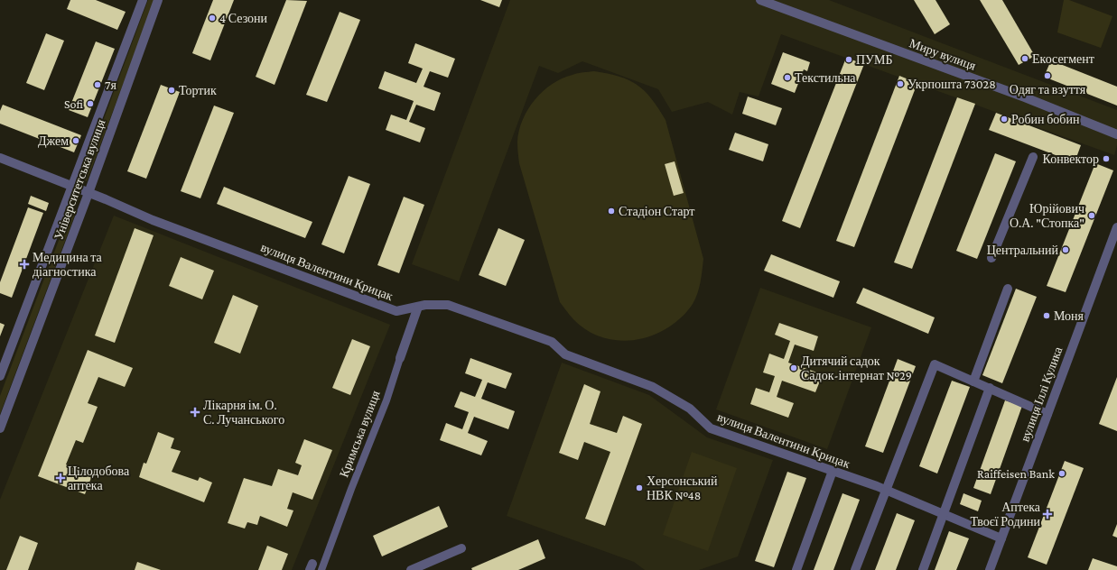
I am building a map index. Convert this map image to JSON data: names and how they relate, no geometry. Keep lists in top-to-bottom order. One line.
{"streets":{"street":["Миру вулиця","Університетська вулиця","вулиця Валентини Крицак","вулиця Іллі Кулика","Кримська вулиця"]},"crossings":[["Університетська вулиця","вулиця Валентини Крицак"],["вулиця Валентини Крицак","вулиця Іллі Кулика"],["вулиця Валентини Крицак","Кримська вулиця"]],"places":{"other":["4 Сезони","Екосегмент","ПУМБ","Одяг та взуття","Текстильна","Укрпошта 73028","7я","Тортик","Sofi","Робин бобин","Джем","Конвектор","Стадіон Старт","Юрійович О.А. \"Стопка\"","Центральний","Моня","Дитячий садок Садок-інтернат №29","Raiffeisen Bank","Херсонський НВК №48"],"health":["Медицина та діагностика","Лікарня ім. О. С. Лучанського","Цiлодобова аптека","Аптека Твоєї Родини"]}}
